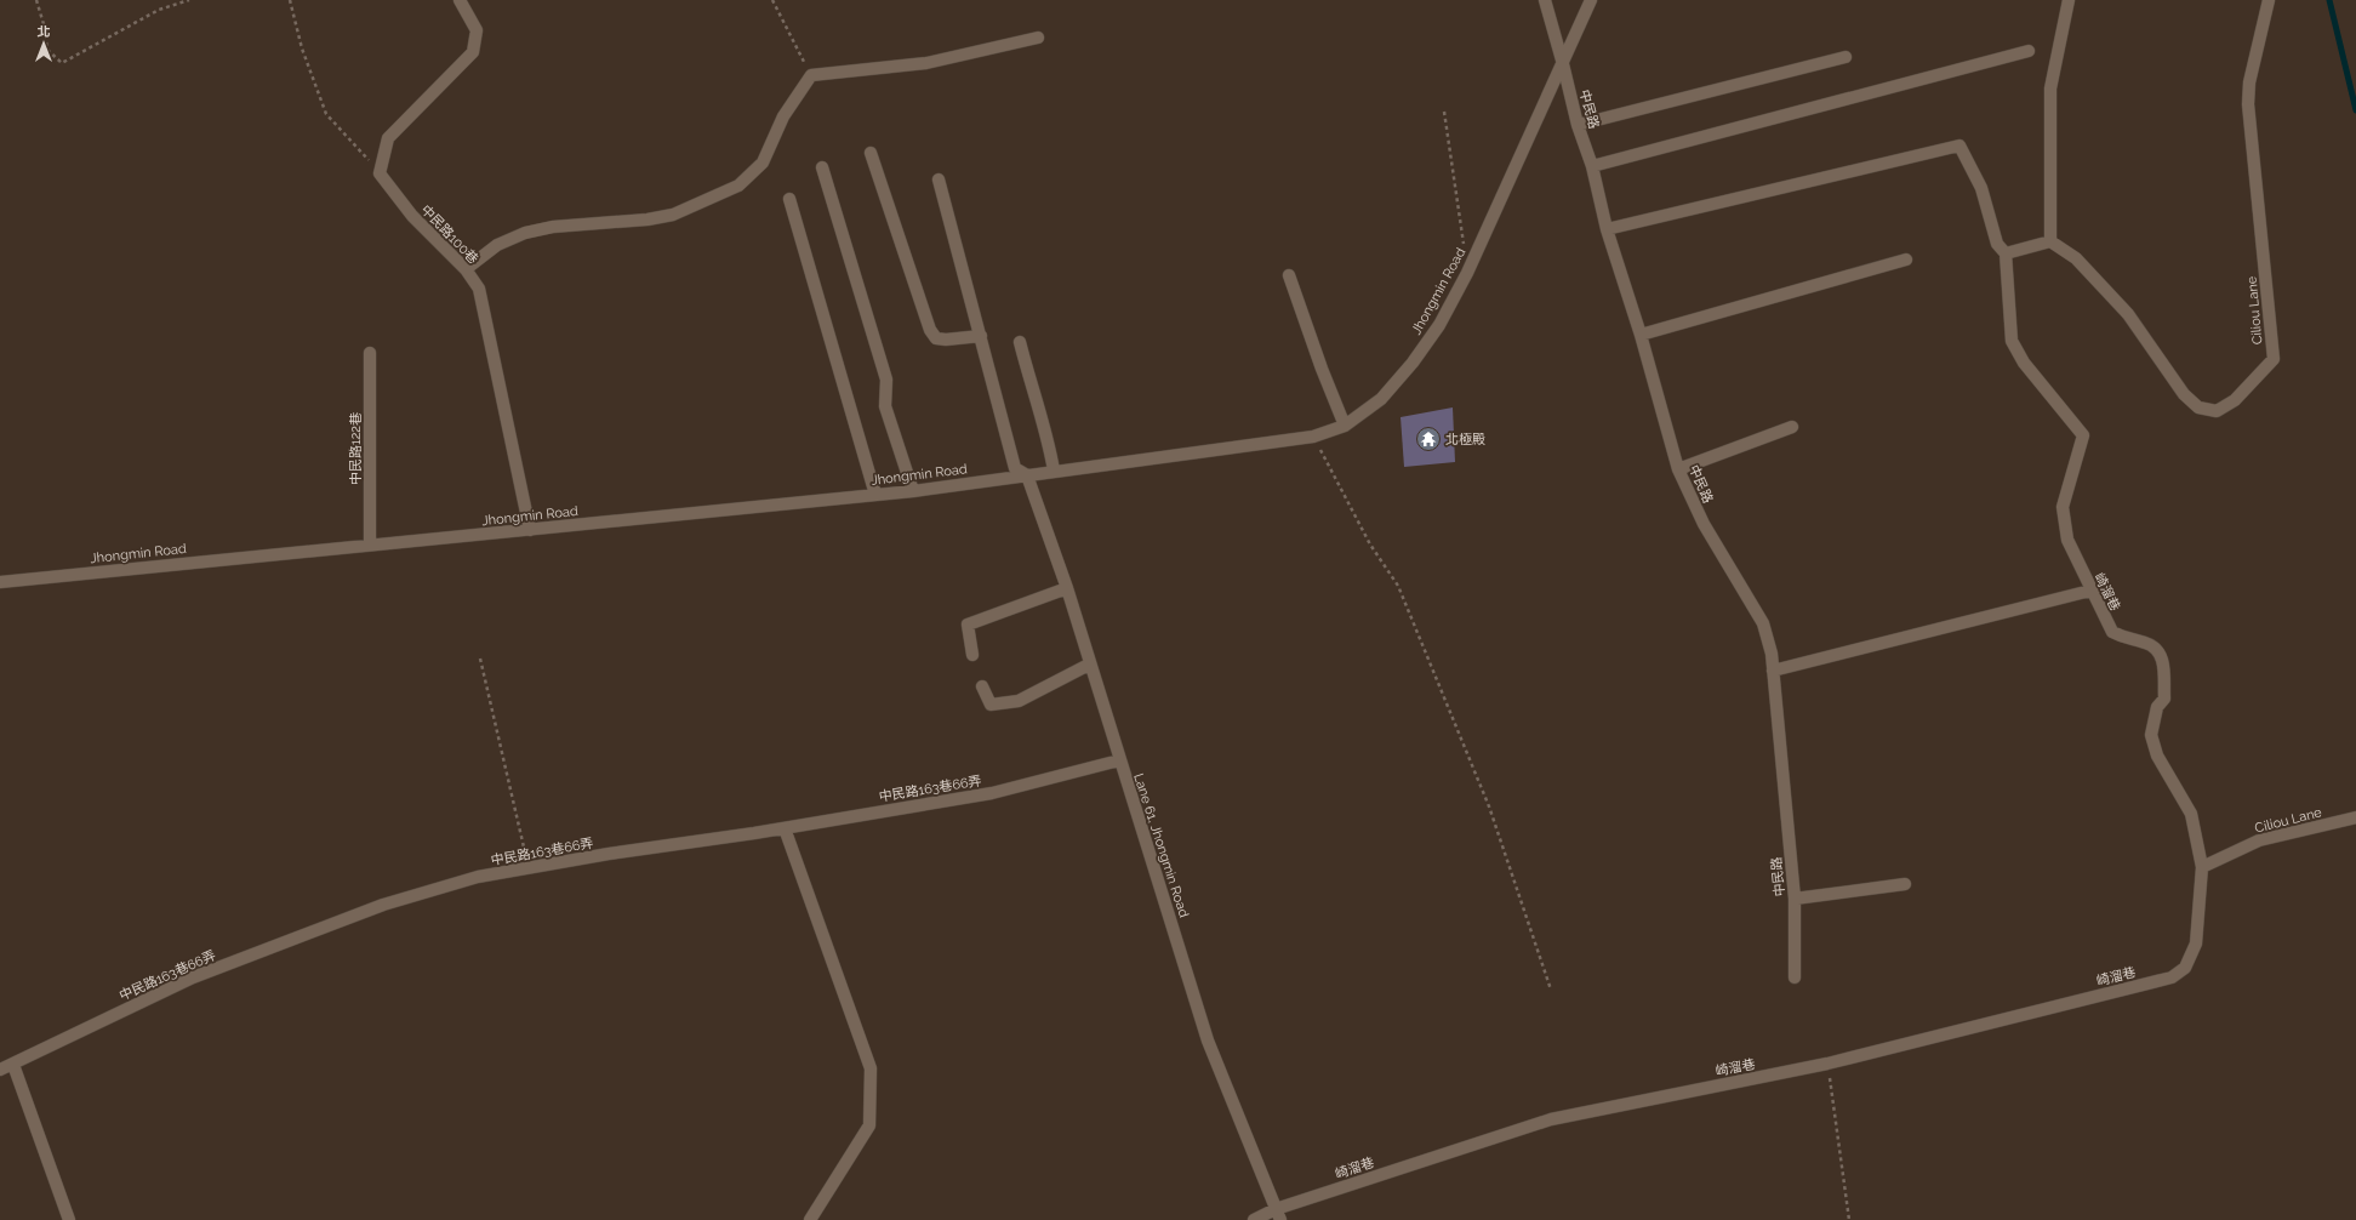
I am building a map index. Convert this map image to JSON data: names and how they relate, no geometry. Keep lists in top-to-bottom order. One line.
{"streets":{"street":["中民路","中民路100巷","Jhongmin Road","Ciliou Lane","中民路122巷","崎溜巷","中民路163巷66弄","Lane 61, Jhongmin Road"]},"crossings":[["中民路","Jhongmin Road"],["中民路100巷","Jhongmin Road"],["Jhongmin Road","中民路122巷"],["Jhongmin Road","Lane 61, Jhongmin Road"],["Ciliou Lane","崎溜巷"],["崎溜巷","Lane 61, Jhongmin Road"],["中民路163巷66弄","Lane 61, Jhongmin Road"]],"places":{"temple":["北極殿"]},"north":"top"}
